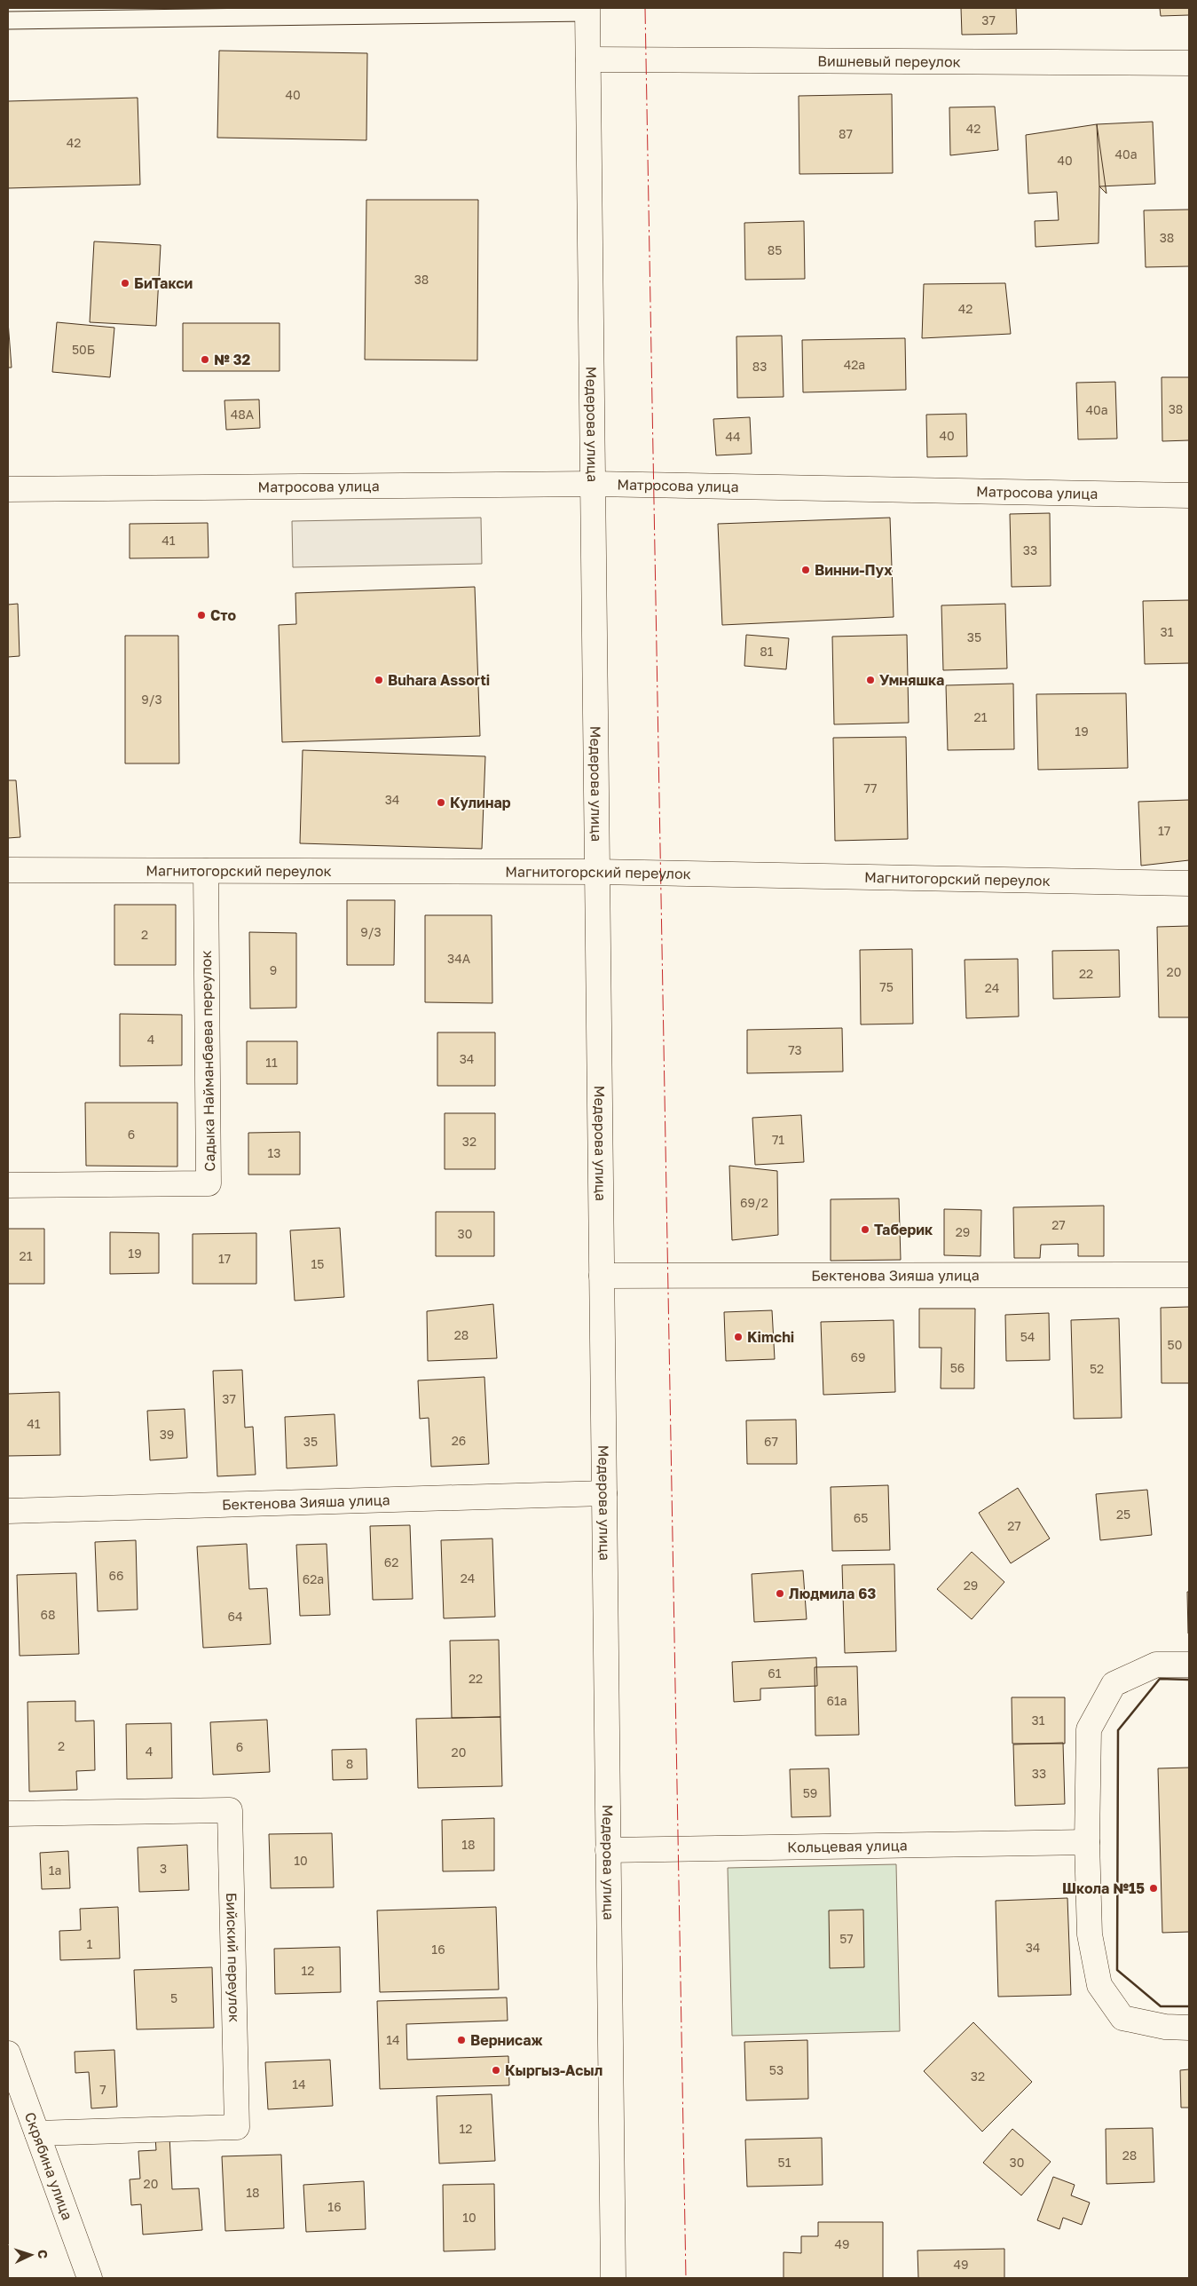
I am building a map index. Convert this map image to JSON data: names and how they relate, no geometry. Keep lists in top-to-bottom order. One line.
{"streets":{"street":["Вишневый переулок","Медерова улица","Матросова улица","Магнитогорский переулок","Садыка Найманбаева переулок","Бектенова Зияша улица","Кольцевая улица","Бийский переулок","Скрябина улица"]},"crossings":[["Вишневый переулок","Медерова улица"],["Медерова улица","Матросова улица"],["Медерова улица","Магнитогорский переулок"],["Медерова улица","Бектенова Зияша улица"],["Медерова улица","Кольцевая улица"],["Магнитогорский переулок","Садыка Найманбаева переулок"],["Бийский переулок","Скрябина улица"]],"places":["БиТакси","№ 32","Винни-Пух","Сто","Buhara Assorti","Умняшка","Кулинар","Таберик","Kimchi","Людмила 63","Школа №15","Вернисаж","Кыргыз-Асыл"],"house_numbers":["37","40","42","87","42","40а","40","38","85","38","42","50Б","42а","83","38","40а","48А","40","44","41","33","31","35","81","9/3","21","19","77","34","17","9/3","2","34А","9","20","22","75","24","4","73","34","11","6","71","32","13","69/2","27","29","30","19","21","17","15","28","54","50","69","56","52","37","41","39","26","35","67","25","65","27","62","66","24","62a","29","68","64","61","22","61a","31","2","6","4","20","8","33","59","18","10","3","1a","57","1","34","16","12","5","14","53","32","14","7","12","28","51","30","20","18","16","10","49","49"],"north":"right"}
